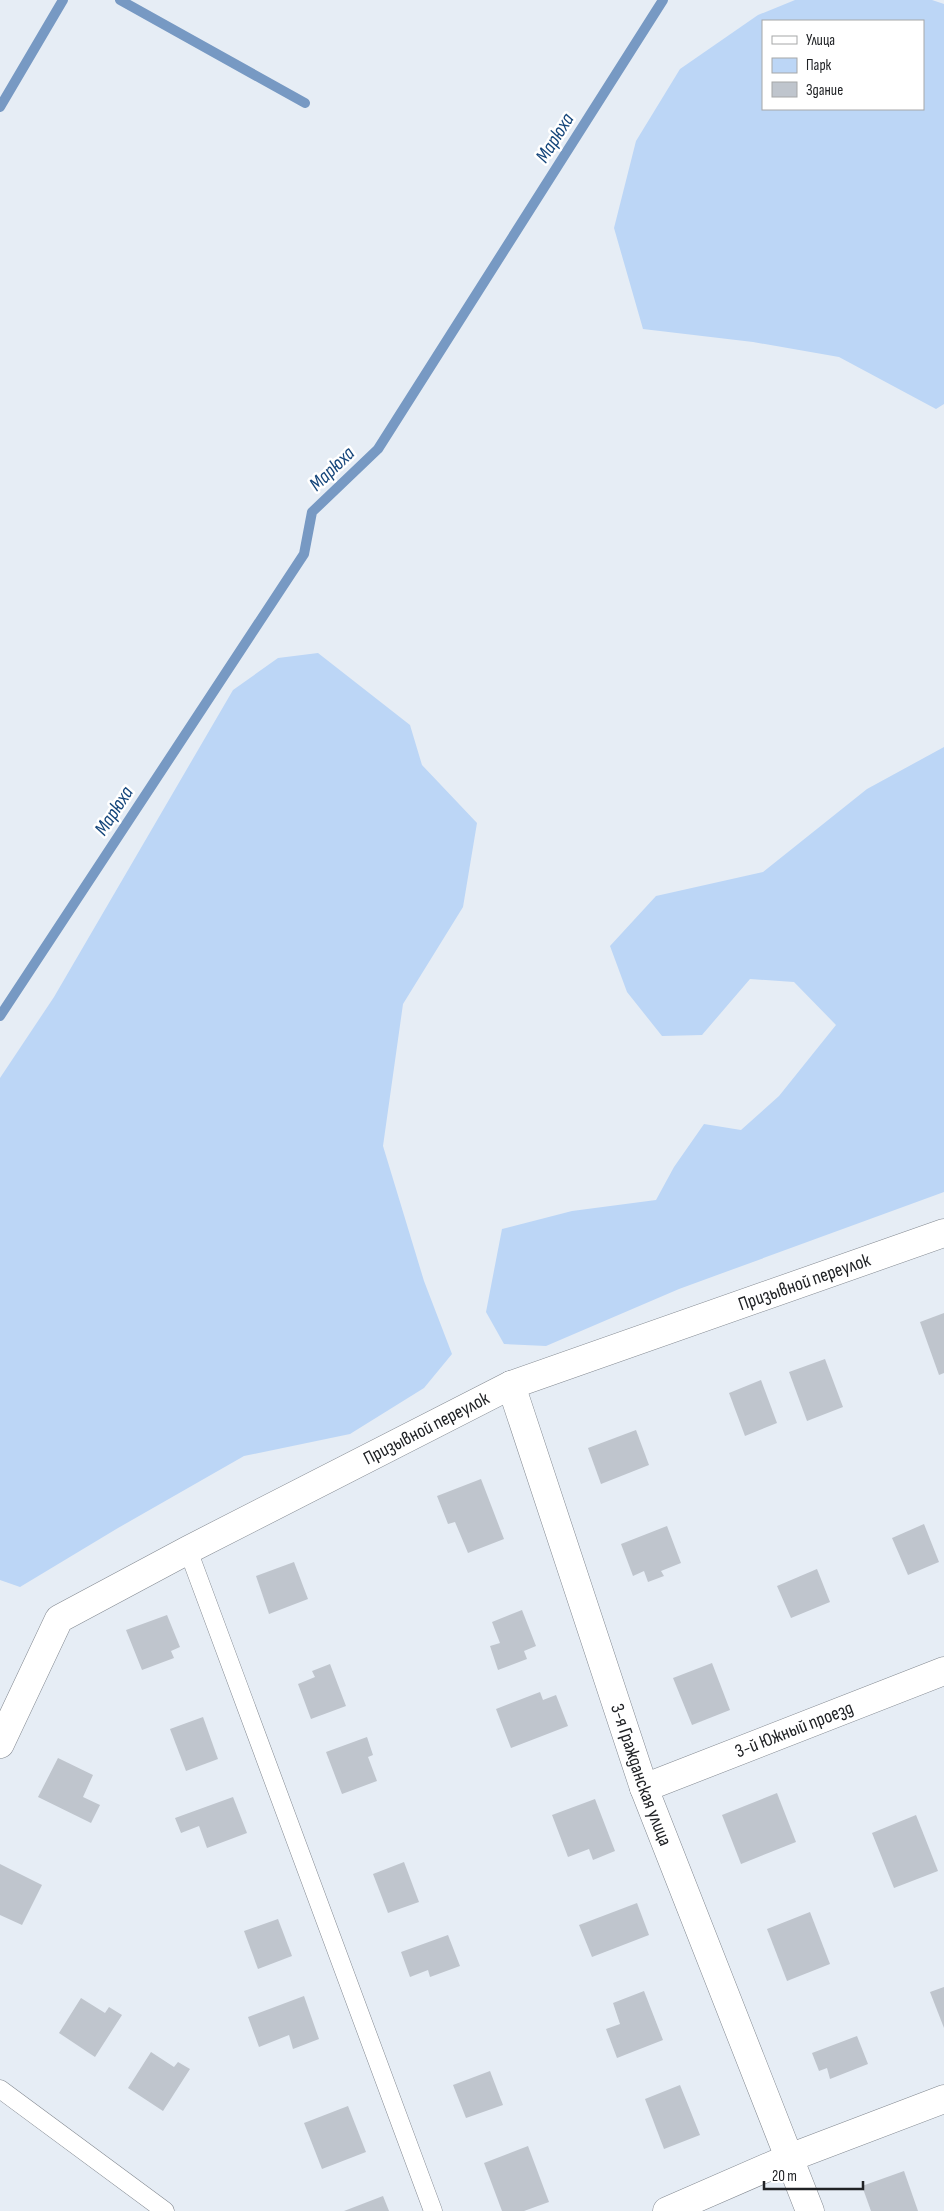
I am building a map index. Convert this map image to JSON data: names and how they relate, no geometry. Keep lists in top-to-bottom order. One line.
{"streets":{"street":["Призывной переулок","3-й Южный проезд","3-я Гражданская улица"]},"crossings":[["Призывной переулок","3-я Гражданская улица"],["3-й Южный проезд","3-я Гражданская улица"]],"water":["Марюха"],"legend":["Улица","Парк","Здание"],"scale_bar":"20 m"}
